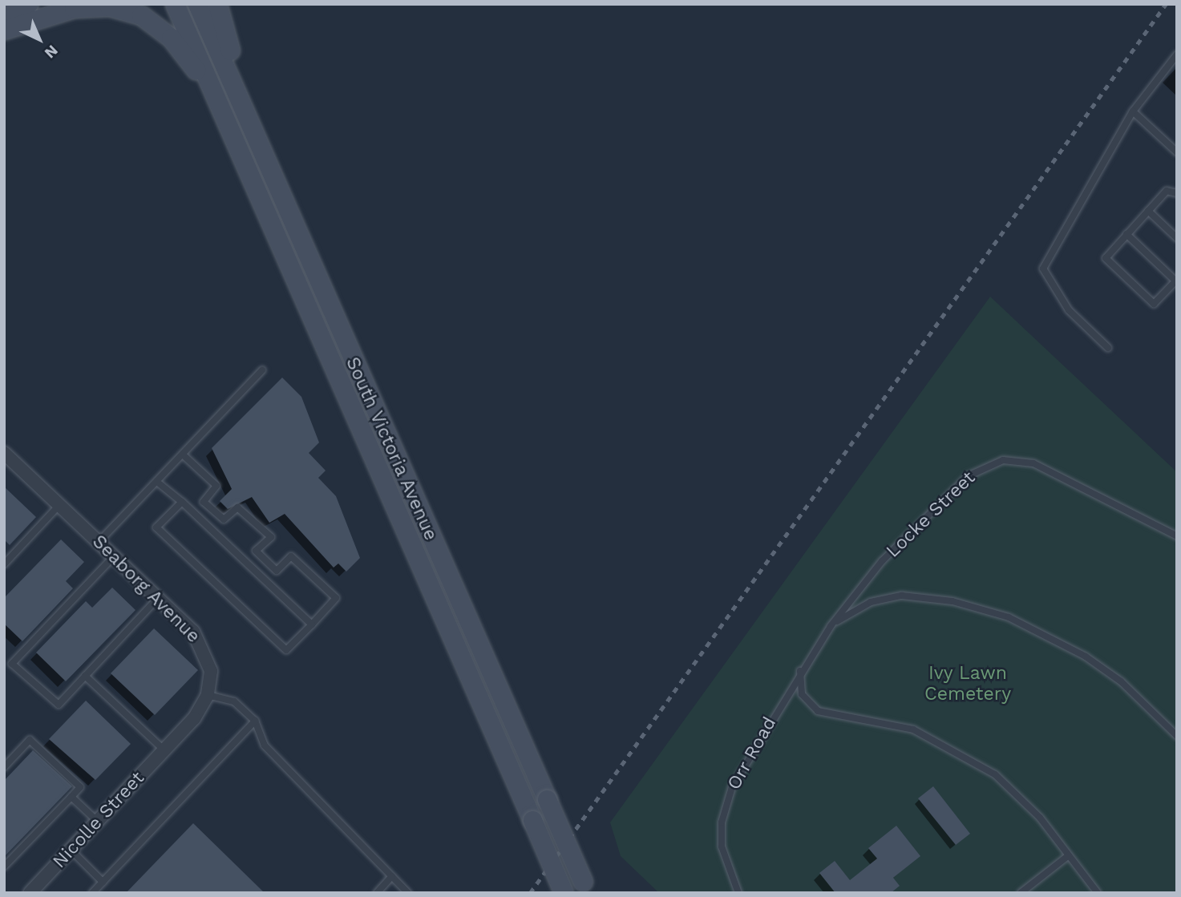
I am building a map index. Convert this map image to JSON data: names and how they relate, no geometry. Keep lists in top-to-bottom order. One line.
{"streets":{"main road":["South Victoria Avenue"],"street":["Seaborg Avenue","Nicolle Street"],"lane":["Locke Street","Orr Road"]},"crossings":[["Locke Street","Orr Road"]],"parks":["Ivy Lawn Cemetery"],"north":"bottom right"}
